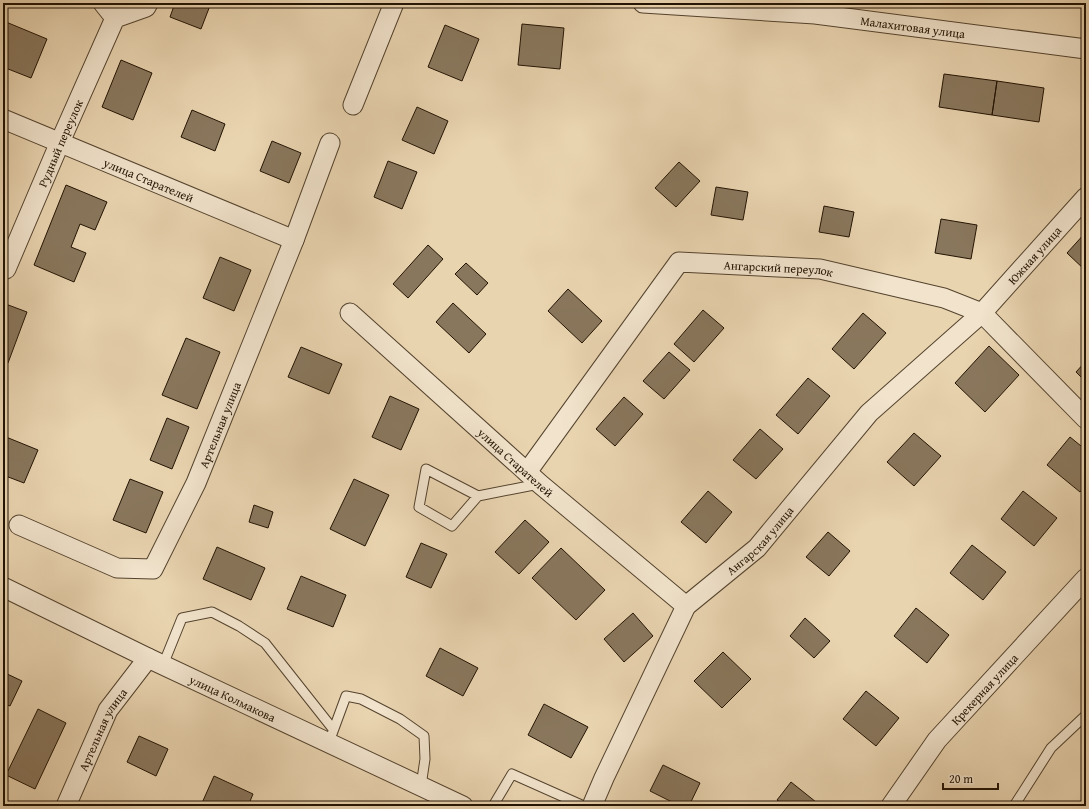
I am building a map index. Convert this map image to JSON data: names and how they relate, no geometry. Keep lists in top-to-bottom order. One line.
{"streets":{"street":["Малахитовая улица","Рудный переулок","улица Старателей","Южная улица","Ангарский переулок","Артельная улица","Ангарская улица","Крекерная улица","улица Колмакова"]},"crossings":[["Рудный переулок","улица Старателей"],["улица Старателей","Ангарский переулок"],["улица Старателей","Артельная улица"],["улица Старателей","Ангарская улица"],["Южная улица","Ангарский переулок"],["Южная улица","Ангарская улица"],["Ангарский переулок","Ангарская улица"],["Артельная улица","улица Колмакова"]],"scale_bar":"20 m"}
